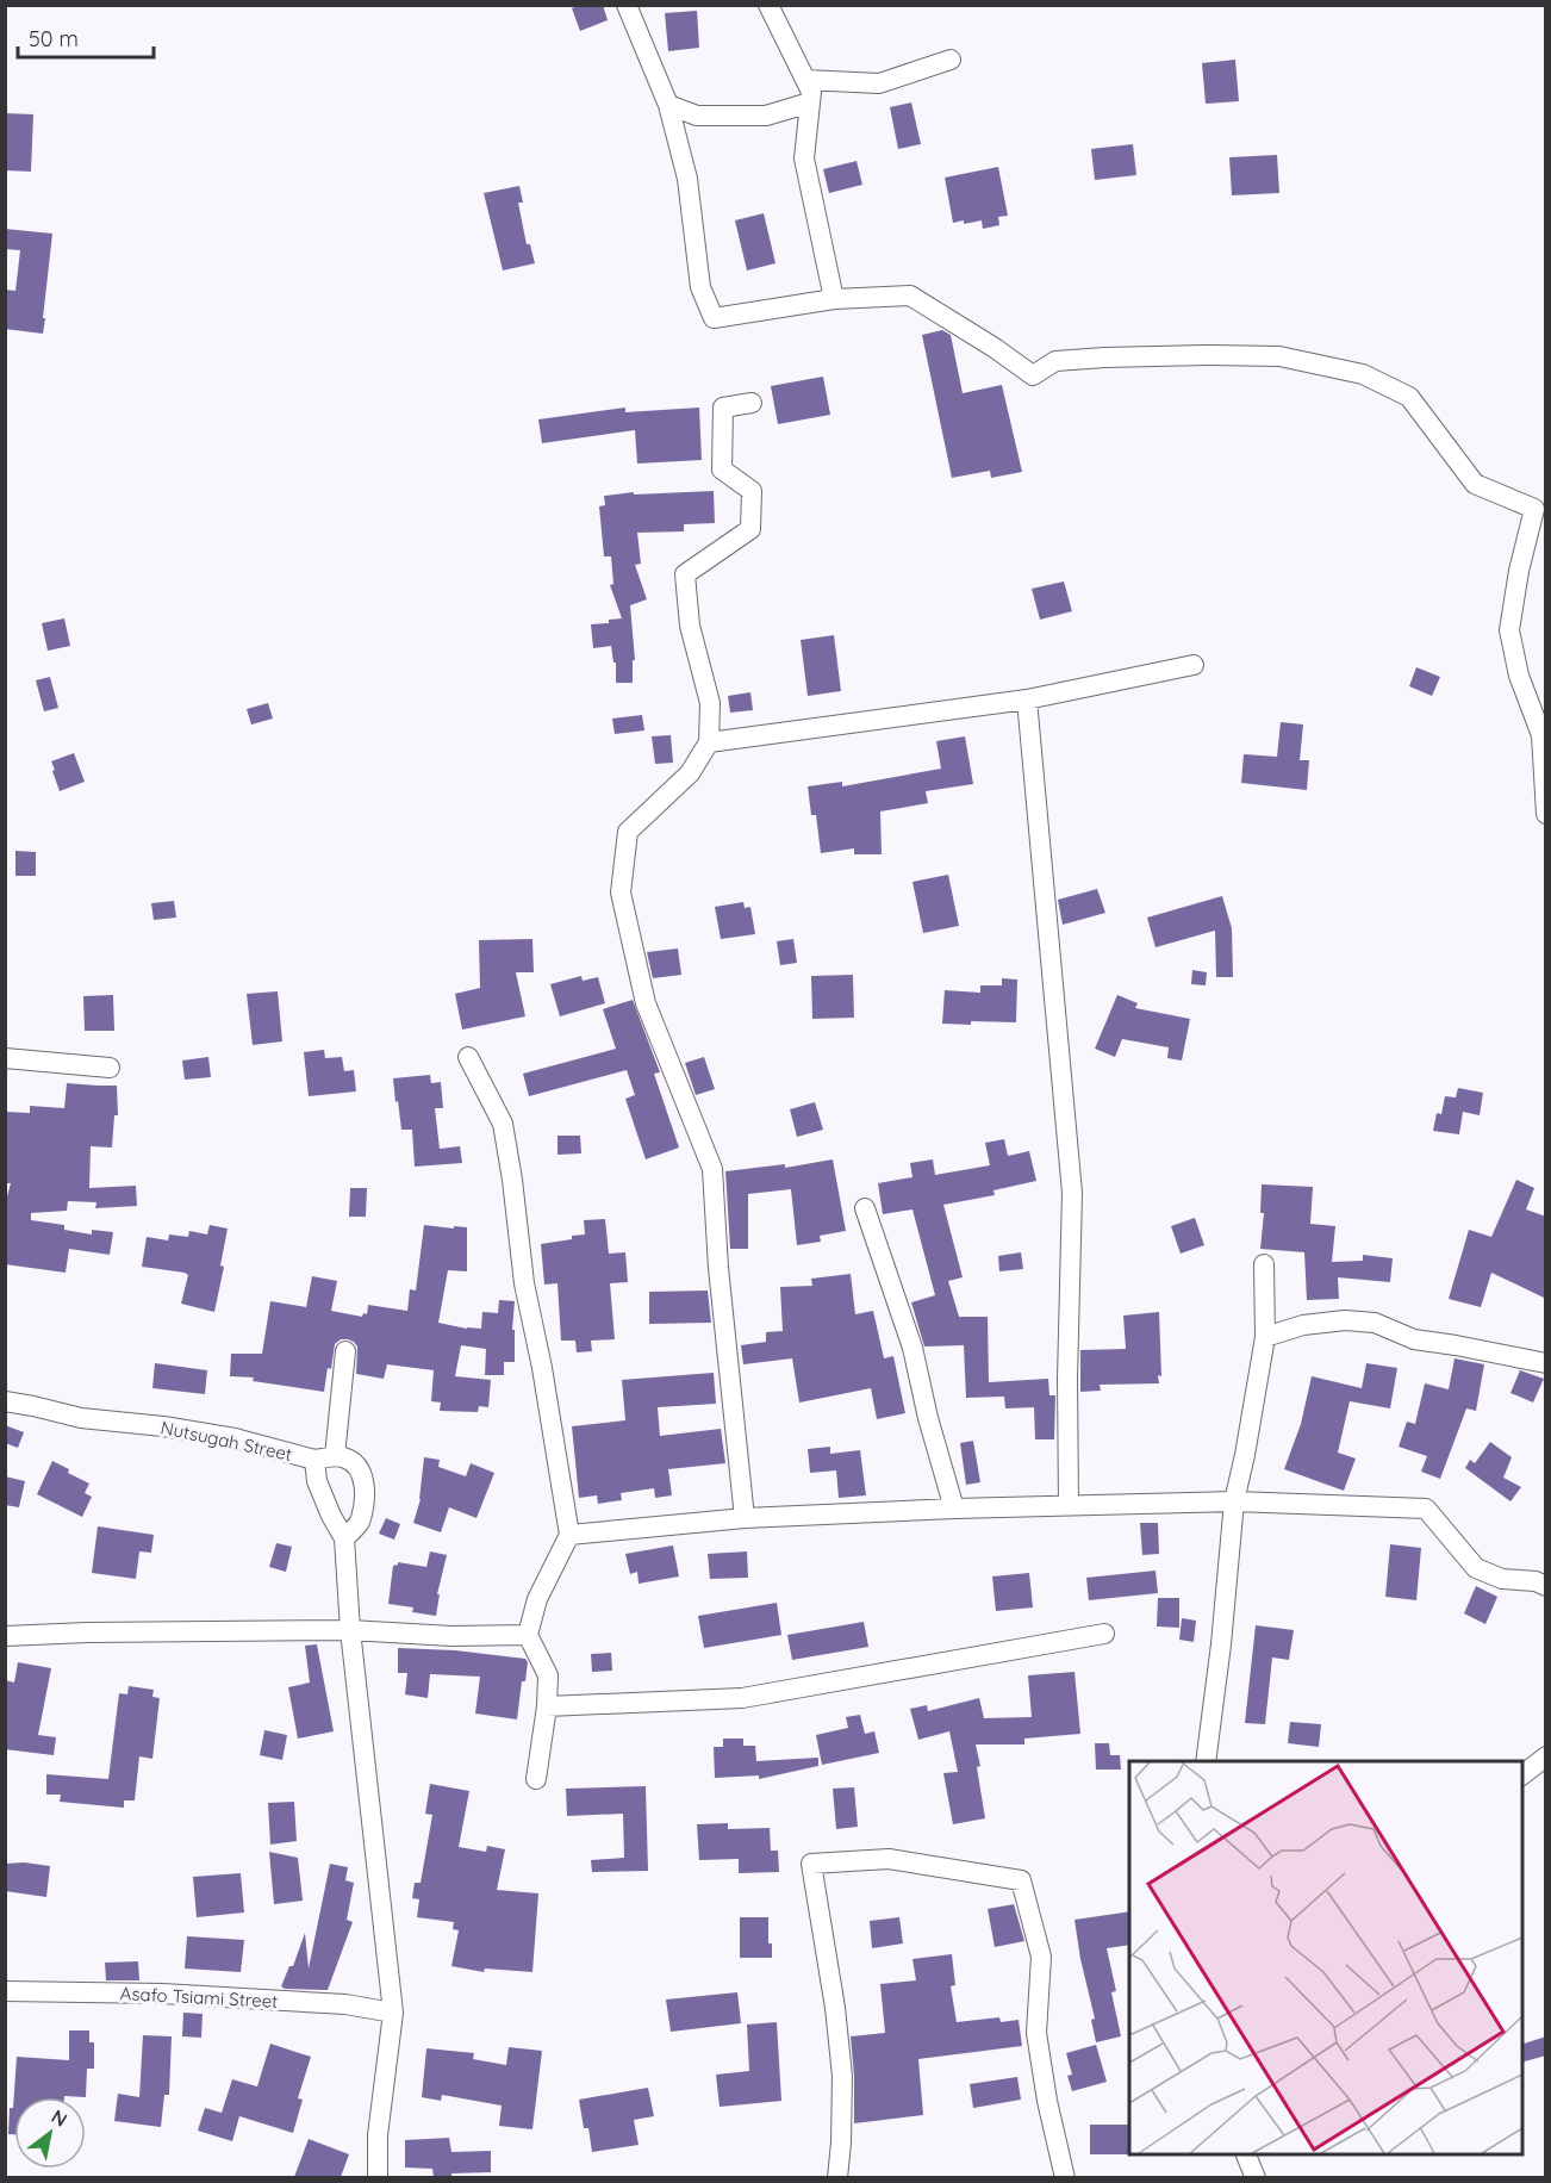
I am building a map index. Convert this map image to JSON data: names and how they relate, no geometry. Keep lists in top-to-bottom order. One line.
{"streets":{"street":["Nutsugah Street","Asafo Tsiami Street"]},"crossings":[["Nutsugah Street","Asafo Tsiami Street"]],"scale_bar":"50 m","north":"top right"}
